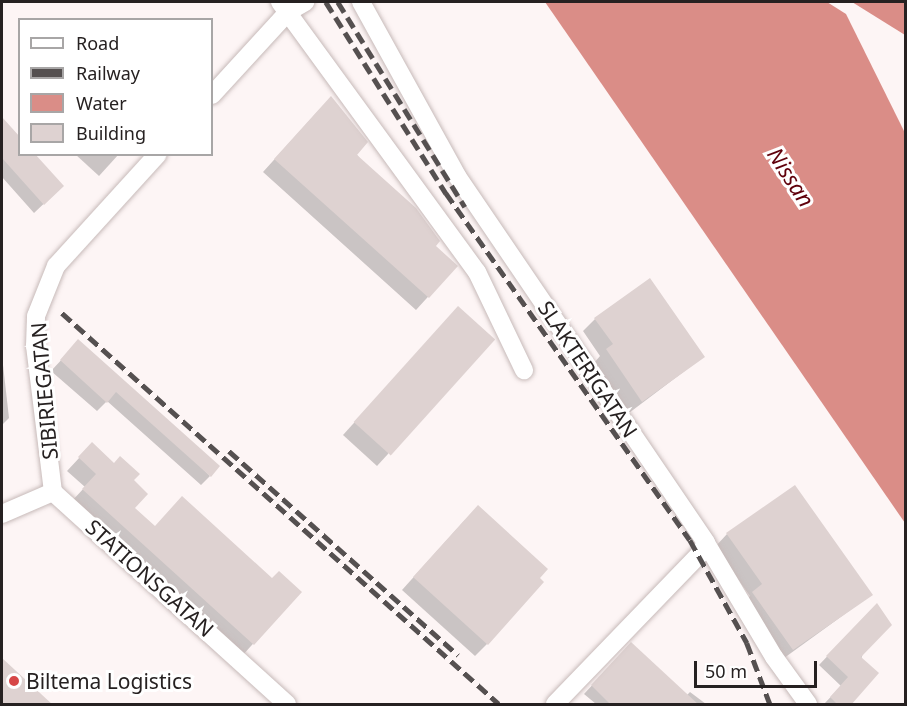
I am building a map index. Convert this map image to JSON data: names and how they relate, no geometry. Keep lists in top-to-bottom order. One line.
{"streets":{"street":["SLAKTERIGATAN","SIBIRIEGATAN","STATIONSGATAN"]},"crossings":[["SIBIRIEGATAN","STATIONSGATAN"]],"water":["Nissan"],"places":["Biltema Logistics"],"legend":["Road","Railway","Water","Building"],"scale_bar":"50 m"}
